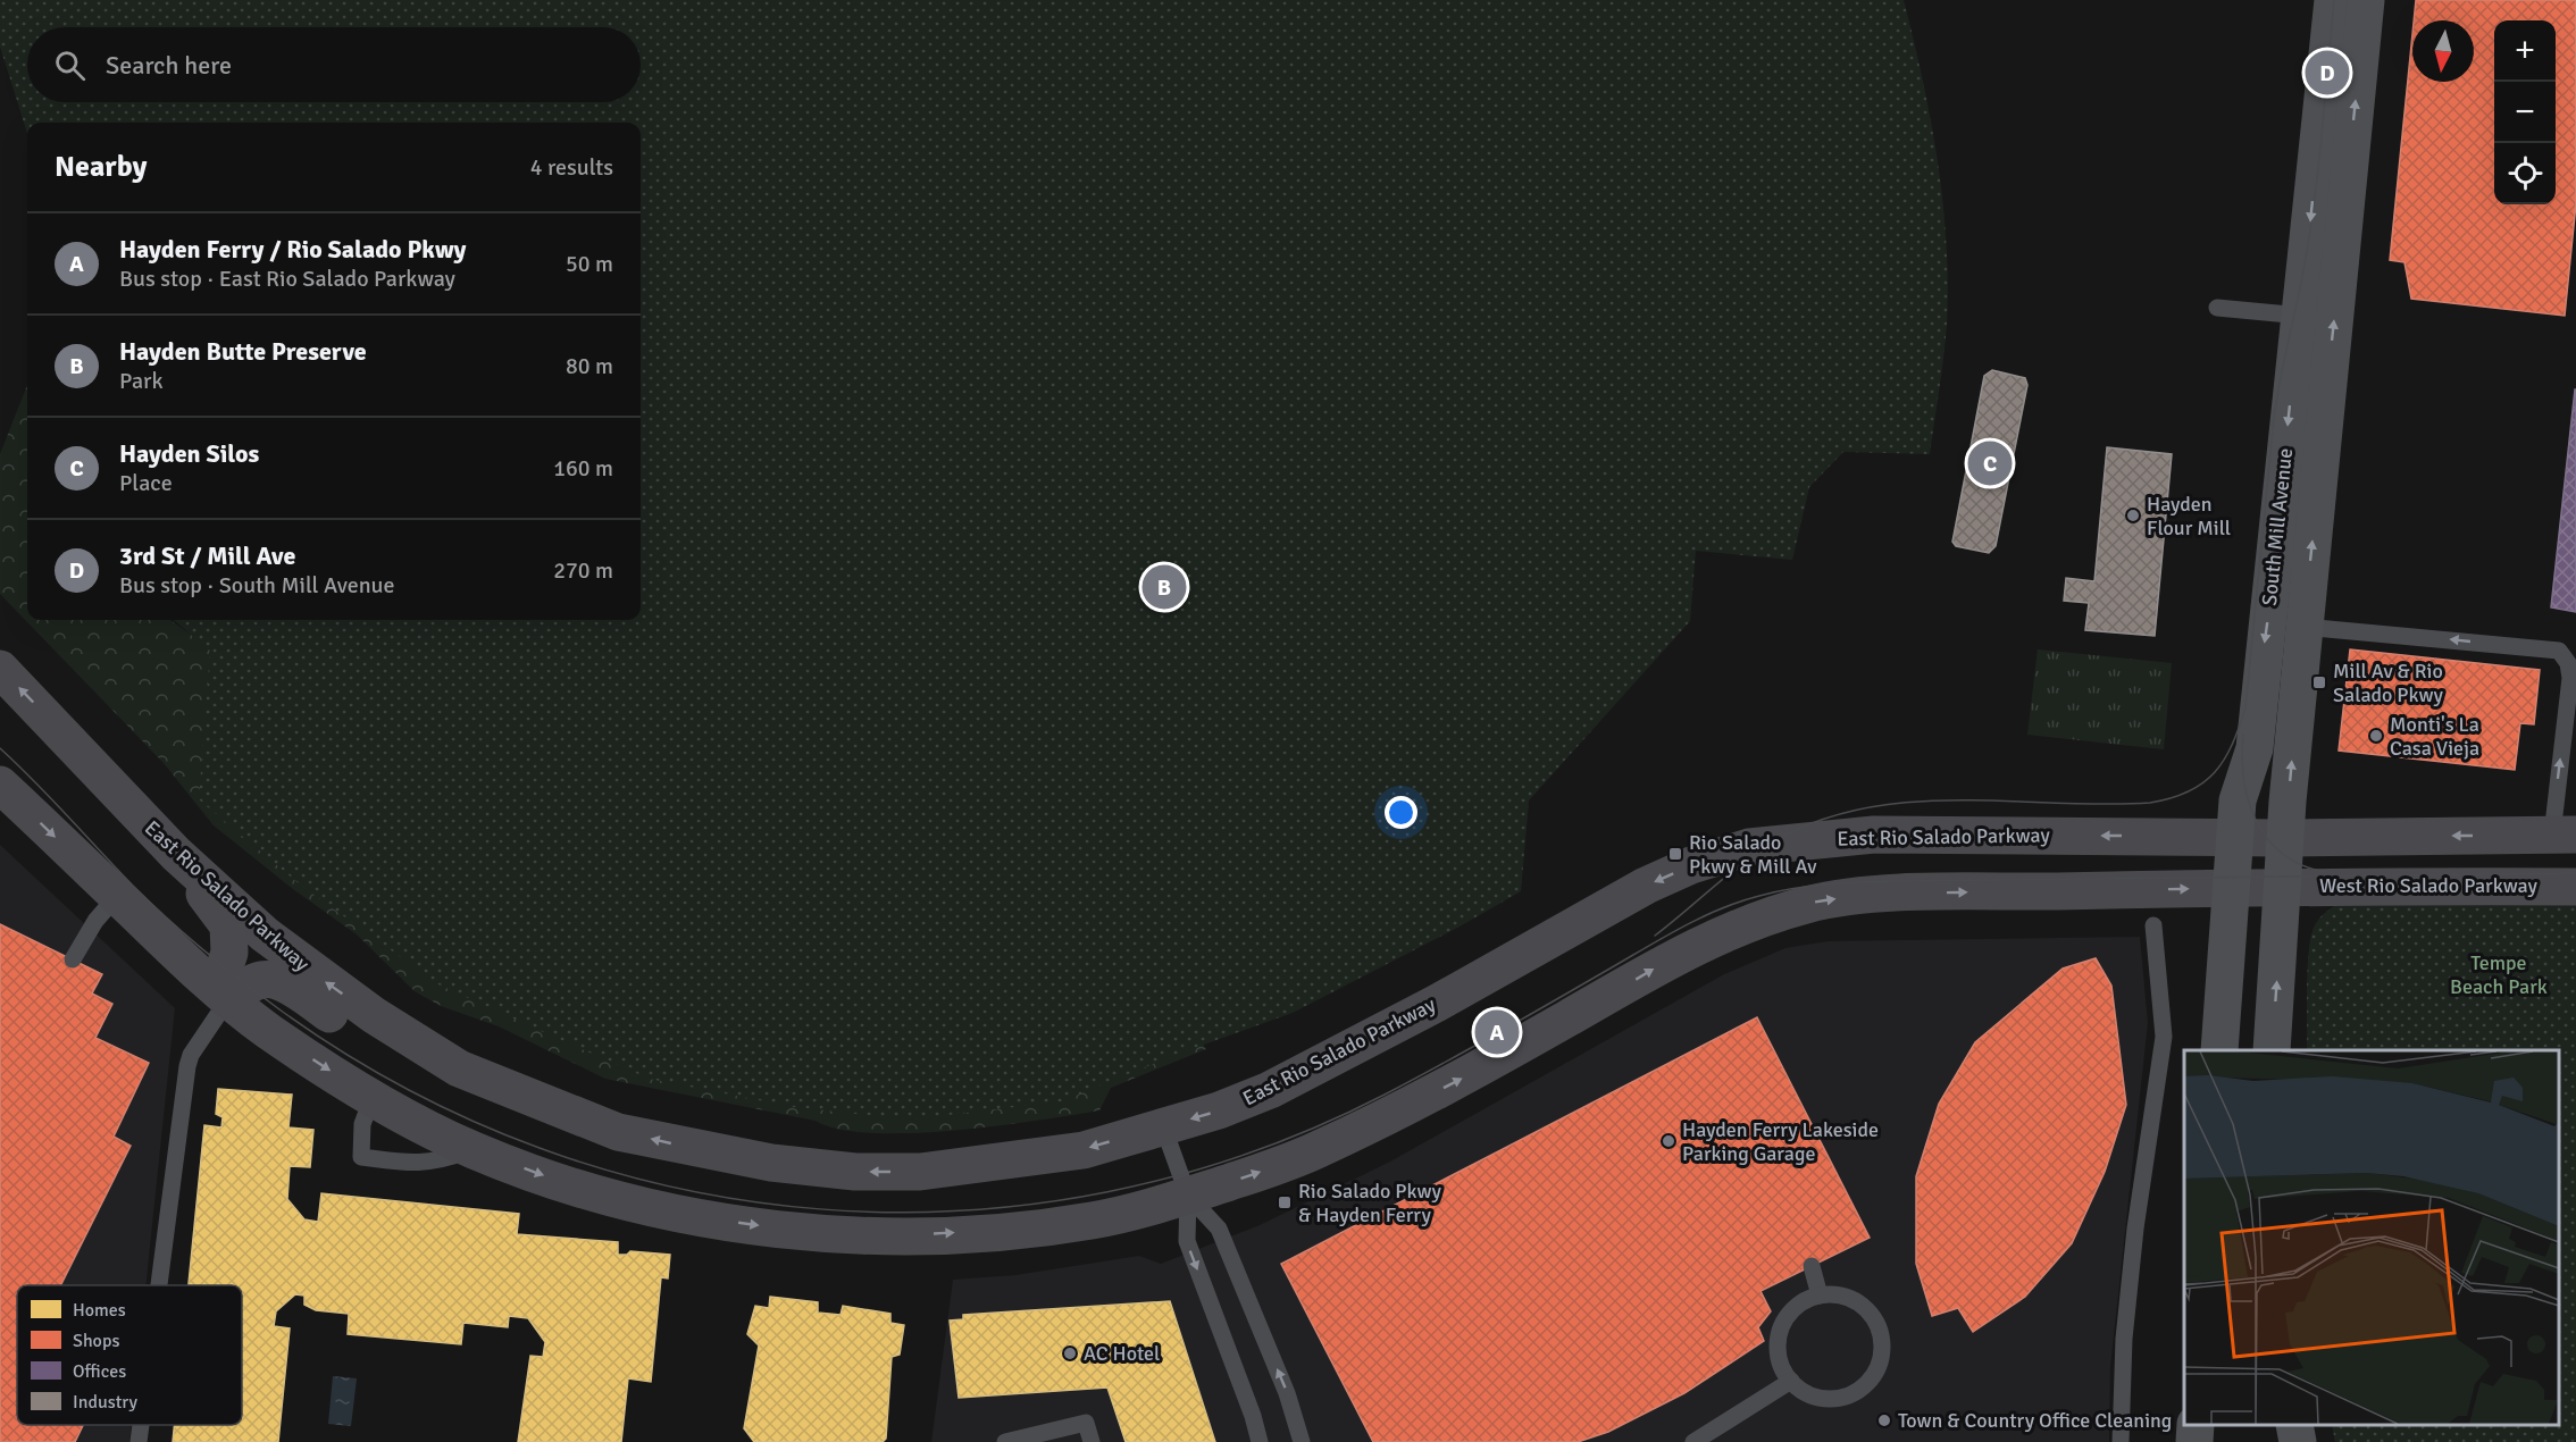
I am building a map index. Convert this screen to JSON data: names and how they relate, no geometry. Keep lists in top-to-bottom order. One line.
{"streets":{"main road":["South Mill Avenue","East Rio Salado Parkway","West Rio Salado Parkway"]},"crossings":[["South Mill Avenue","East Rio Salado Parkway"],["South Mill Avenue","West Rio Salado Parkway"]],"parks":["Tempe Beach Park"],"places":{"other":["Hayden Flour Mill","Monti's La Casa Vieja","Hayden Ferry Lakeside Parking Garage","AC Hotel","Town & Country Office Cleaning"],"transit":["Mill Av & Rio Salado Pkwy","Rio Salado Pkwy & Mill Av","Rio Salado Pkwy & Hayden Ferry"]},"legend":["Homes","Shops","Offices","Industry"],"north":"bottom","page":{"map_buttons":["+","−"],"search":"Search here","pins":["D","C","B","A"],"heading":["Nearby","4 results"],"list":[{"mark":"A","name":"Hayden Ferry / Rio Salado Pkwy","note":"Bus stop · East Rio Salado Parkway","value":"50 m"},{"mark":"B","name":"Hayden Butte Preserve","note":"Park","value":"80 m"},{"mark":"C","name":"Hayden Silos","note":"Place","value":"160 m"},{"mark":"D","name":"3rd St / Mill Ave","note":"Bus stop · South Mill Avenue","value":"270 m"}]}}
